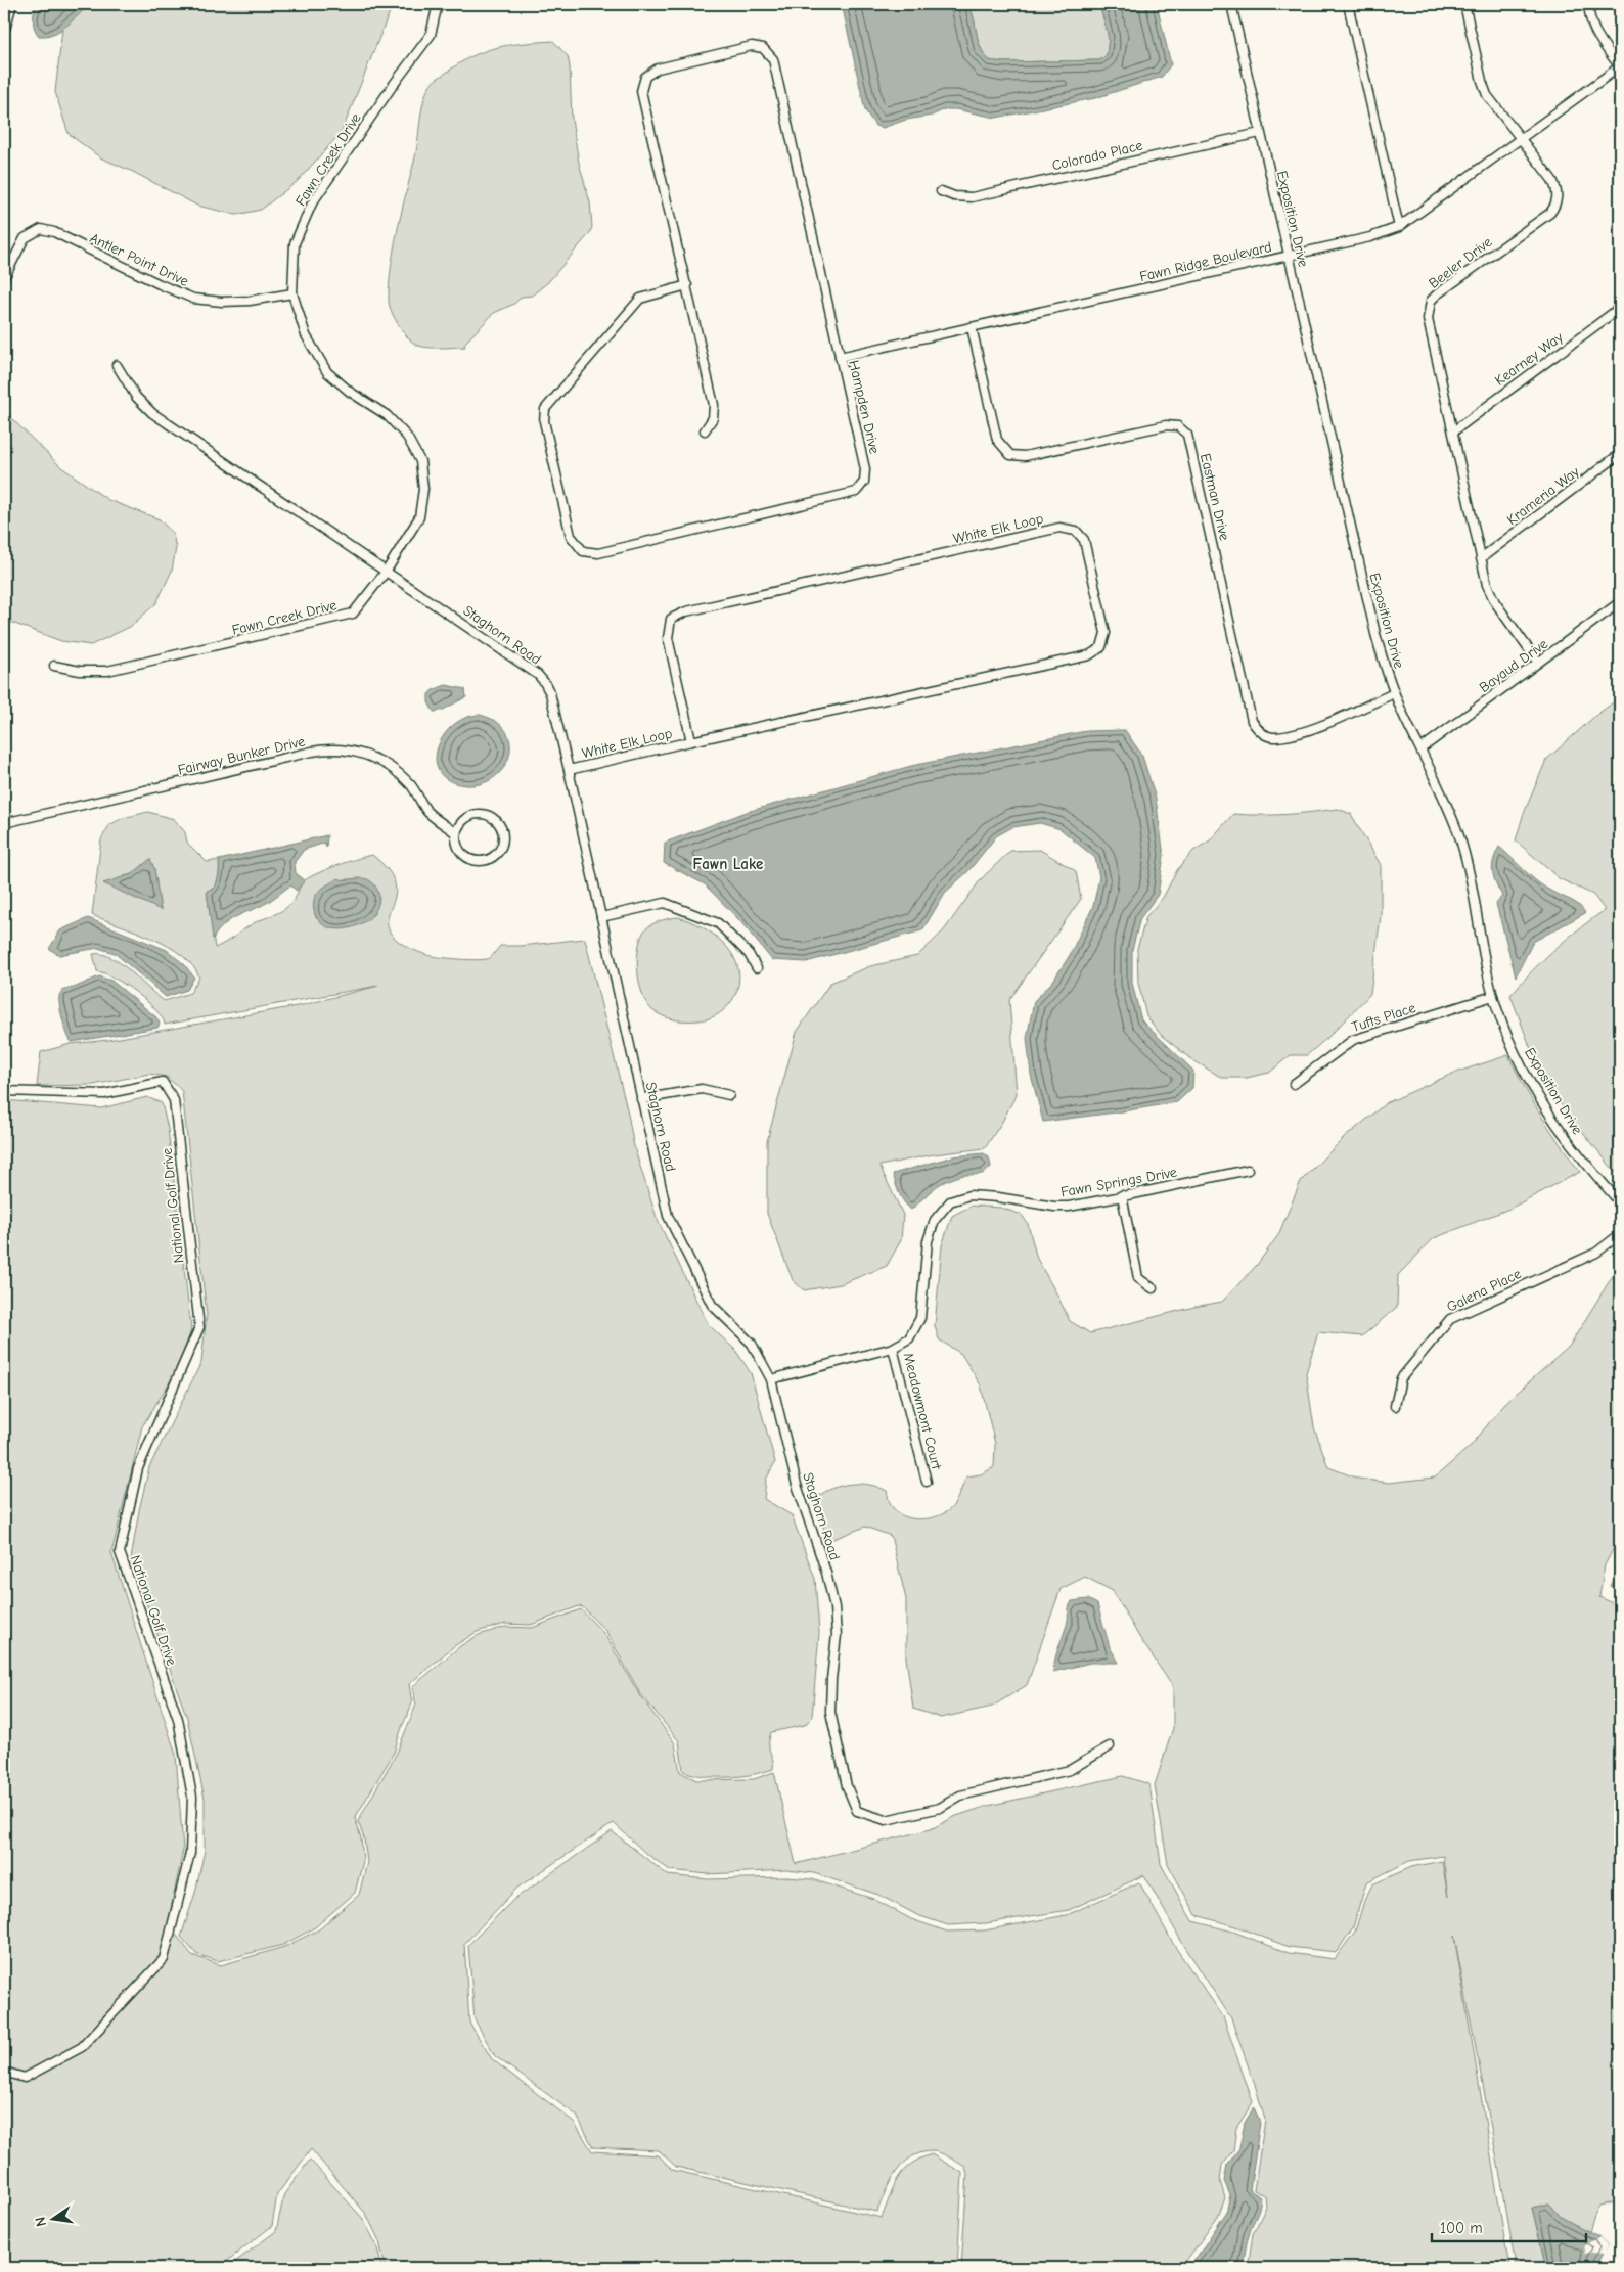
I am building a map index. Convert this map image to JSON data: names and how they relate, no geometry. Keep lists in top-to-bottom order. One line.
{"streets":{"street":["Colorado Place","Fawn Creek Drive","Exposition Drive","Antler Point Drive","Fawn Ridge Boulevard","Beeler Drive","Kearney Way","Hampden Drive","Krameria Way","Eastman Drive","White Elk Loop","Staghorn Road","Bayaud Drive","Fairway Bunker Drive","Tufts Place","Fawn Springs Drive","National Golf Drive","Galena Place","Meadowmont Court"]},"crossings":[["Colorado Place","Exposition Drive"],["Fawn Creek Drive","Antler Point Drive"],["Fawn Creek Drive","Staghorn Road"],["Exposition Drive","Fawn Ridge Boulevard"],["Exposition Drive","Eastman Drive"],["Exposition Drive","Bayaud Drive"],["Exposition Drive","Tufts Place"],["Fawn Ridge Boulevard","Beeler Drive"],["Fawn Ridge Boulevard","Hampden Drive"],["Fawn Ridge Boulevard","Eastman Drive"],["Beeler Drive","Kearney Way"],["Beeler Drive","Krameria Way"],["Beeler Drive","Bayaud Drive"],["White Elk Loop","Staghorn Road"],["Staghorn Road","Fawn Springs Drive"],["Fawn Springs Drive","Meadowmont Court"]],"districts":["Fawn Lake"],"scale_bar":"100 m","north":"left"}
